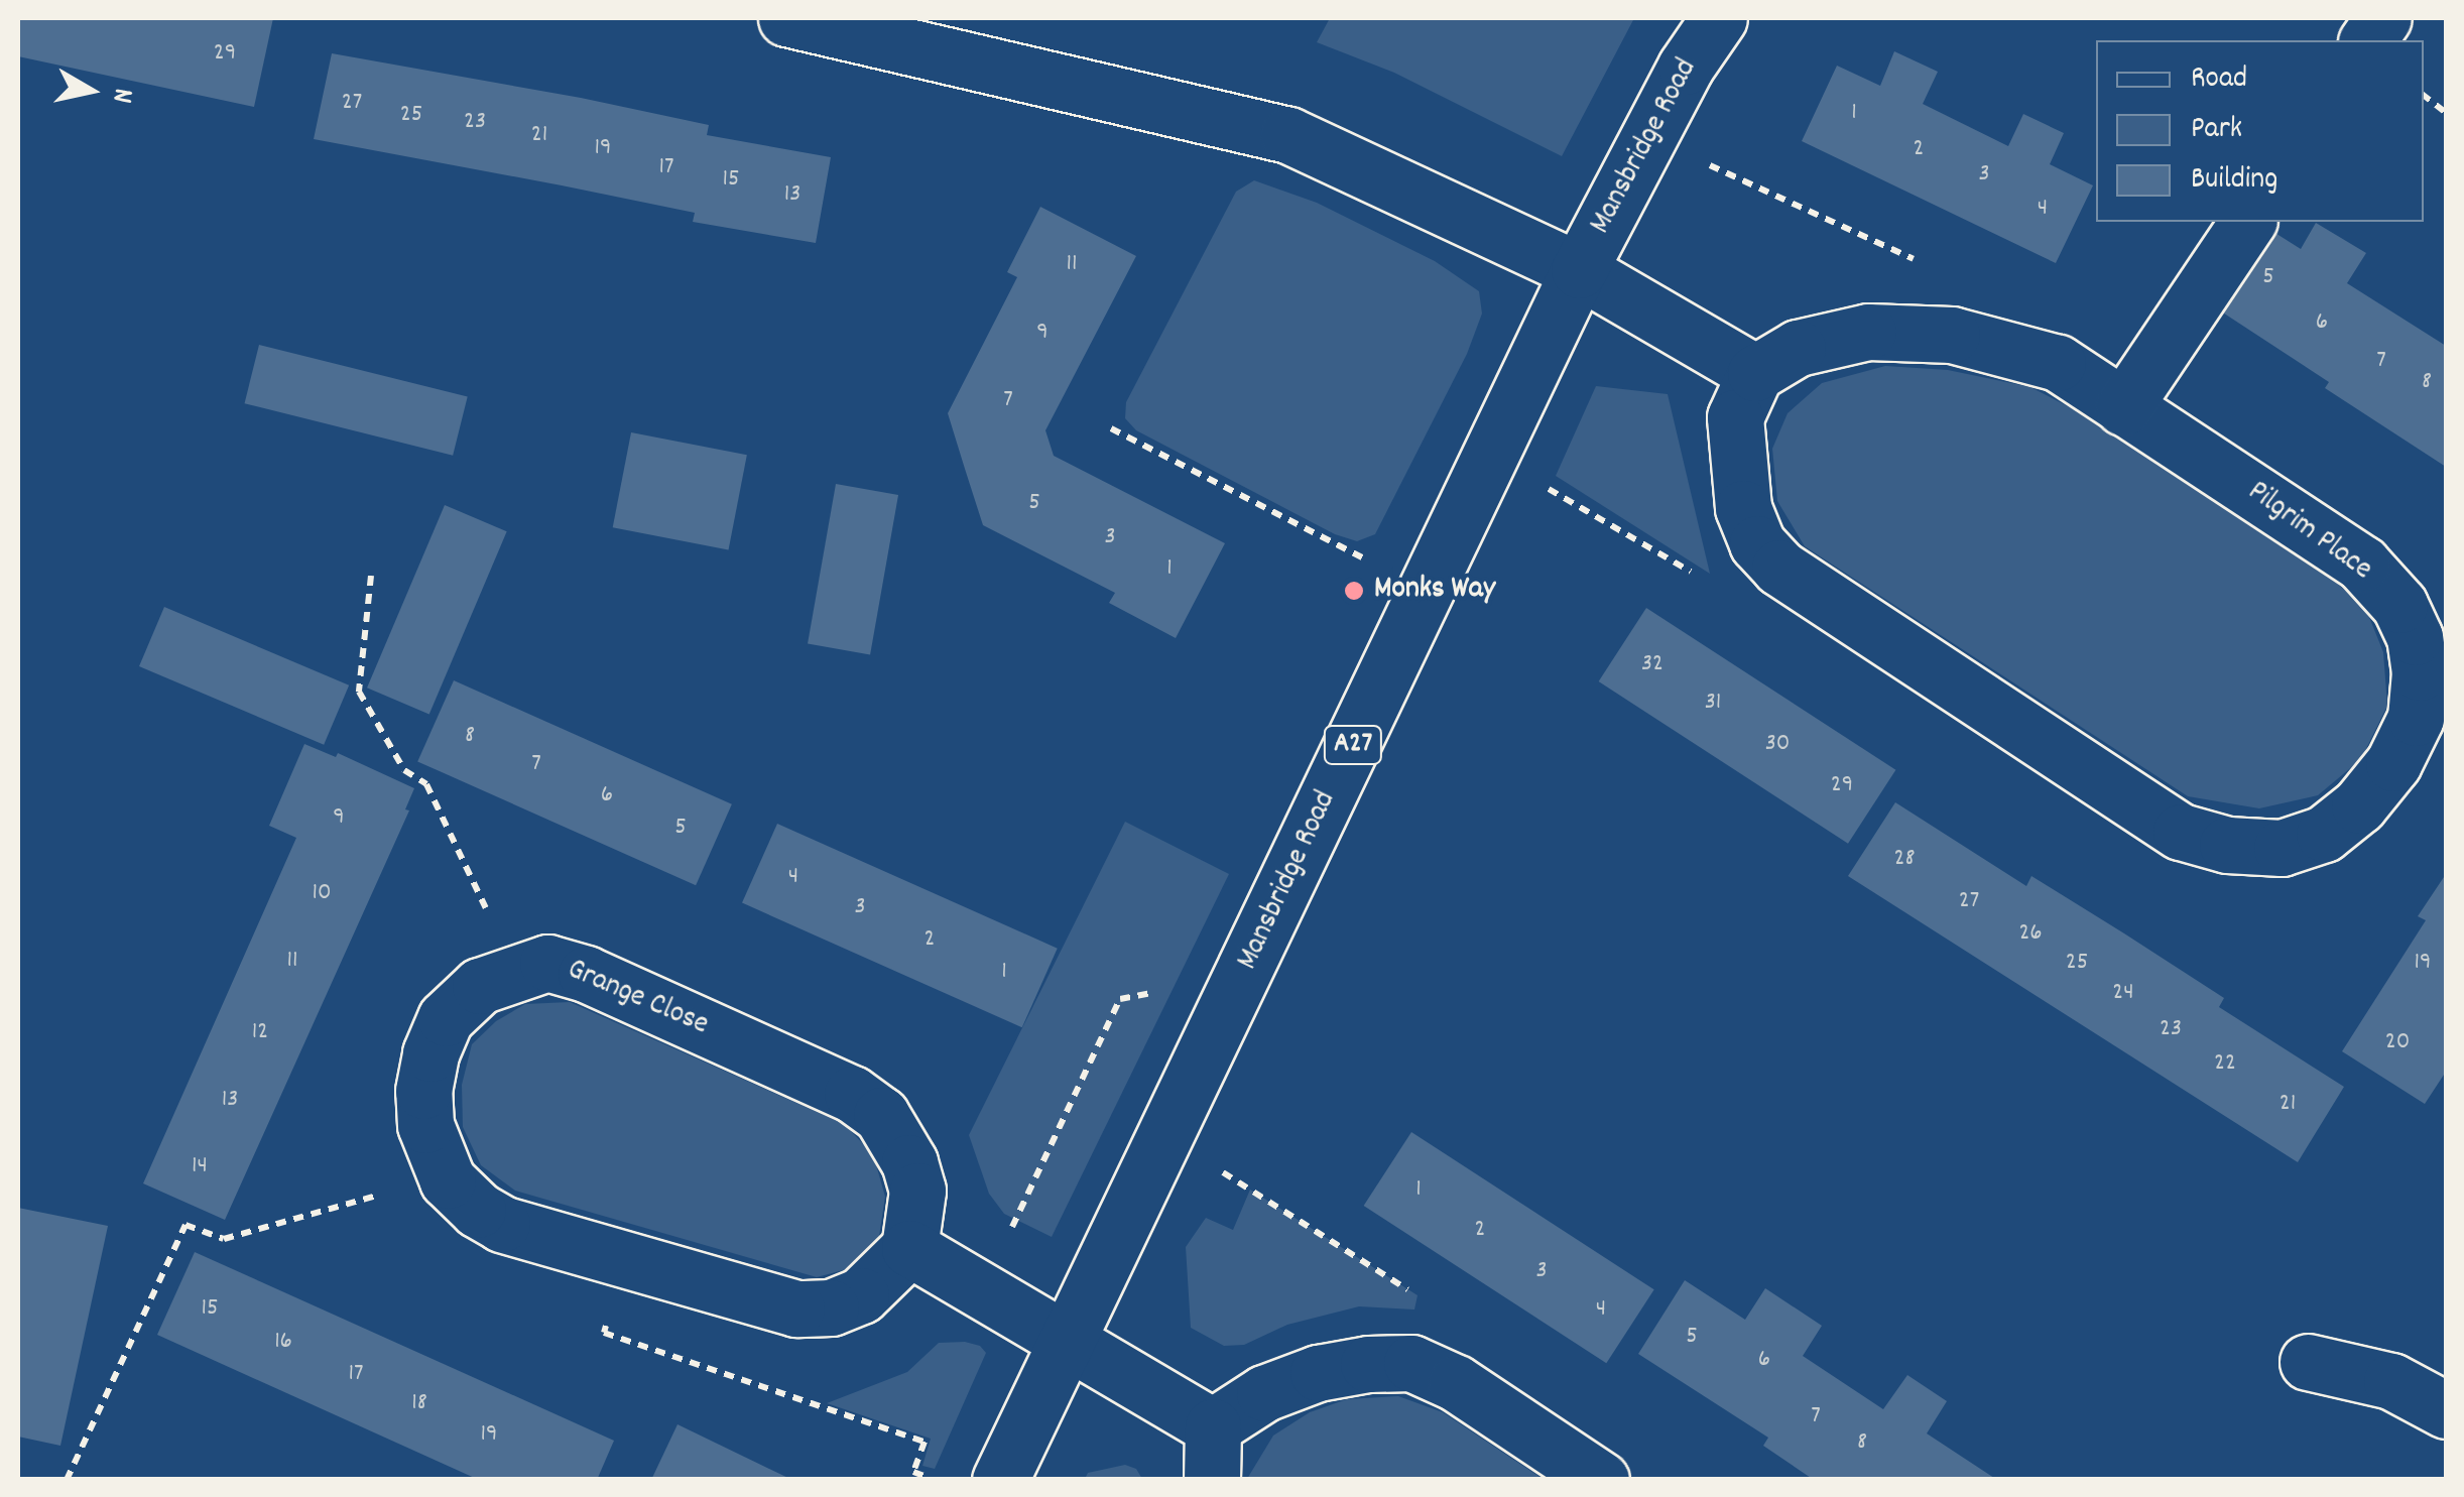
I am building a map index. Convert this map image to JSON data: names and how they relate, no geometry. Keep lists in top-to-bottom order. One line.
{"streets":{"street":["Mansbridge Road","Pilgrim Place","A27","Grange Close"]},"places":["Monks Way"],"house_numbers":["29","27","1","25","23","21","19","2","17","3","15","13","4","11","5","6","9","7","8","7","5","3","1","32","31","8","30","7","29","6","9","5","28","4","10","27","3","26","2","11","25","19","1","24","23","12","20","22","13","21","14","1","2","3","15","4","5","16","6","17","18","7","19","8"],"legend":["Road","Park","Building"],"north":"right"}
